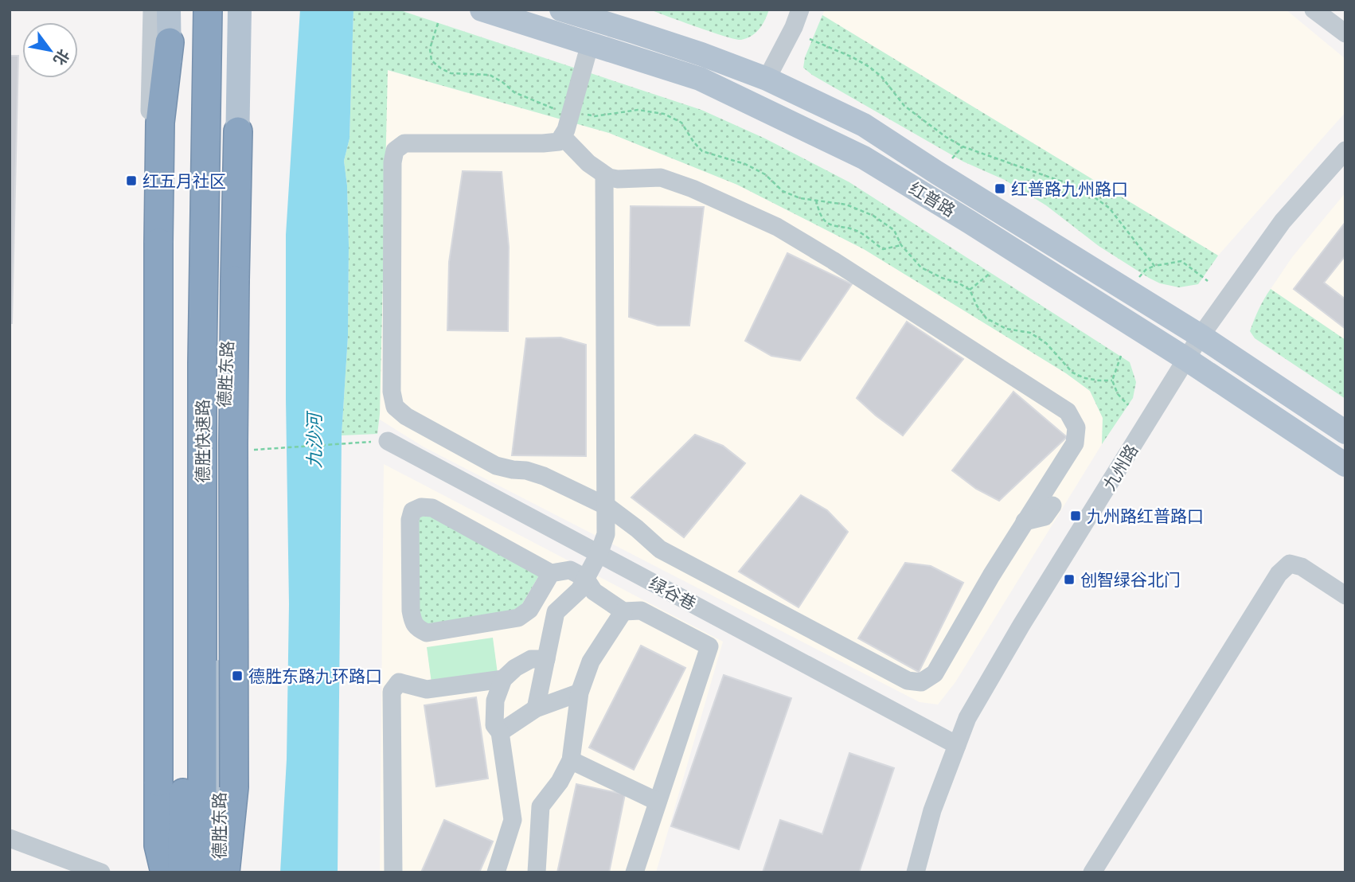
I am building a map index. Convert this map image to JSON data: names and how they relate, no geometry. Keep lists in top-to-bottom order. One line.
{"streets":{"highway":["德胜快速路"],"main road":["红普路","德胜东路"],"street":["九州路","绿谷巷"]},"crossings":[["红普路","九州路"],["九州路","绿谷巷"]],"water":["九沙河"],"places":{"transit":["红五月社区","红普路九州路口","九州路红普路口","创智绿谷北门","德胜东路九环路口"]},"north":"bottom right"}
